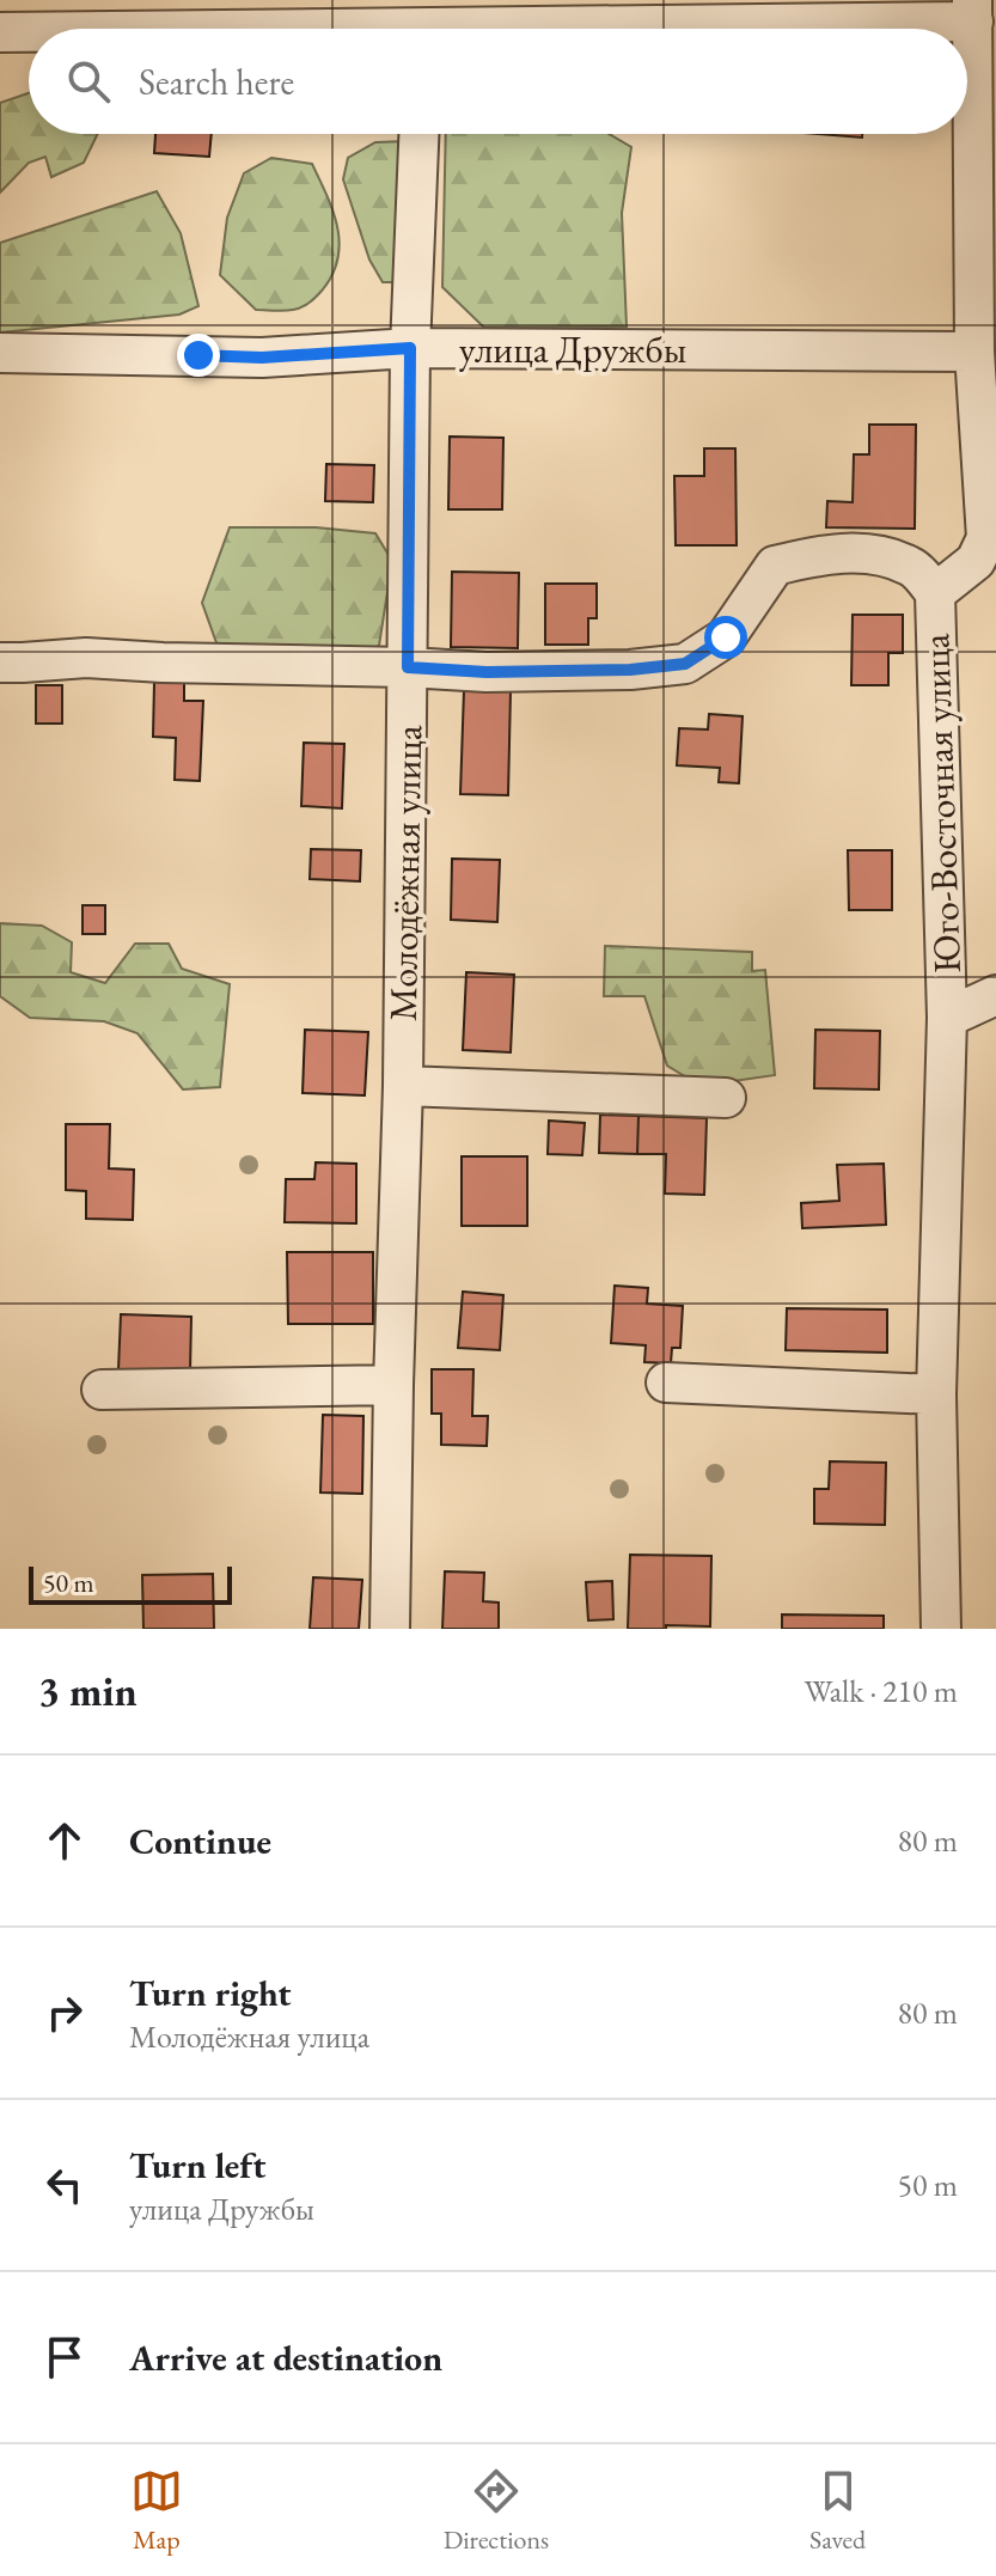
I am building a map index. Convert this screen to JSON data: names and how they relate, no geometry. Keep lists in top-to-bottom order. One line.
{"streets":{"street":["улица Дружбы","Юго-Восточная улица","Молодёжная улица"]},"crossings":[["улица Дружбы","Юго-Восточная улица"],["улица Дружбы","Молодёжная улица"]],"scale_bar":"50 m","page":{"search":"Search here","scale":"50 m","heading":["3 min","Walk · 210 m"],"list":[["Continue","80 m"],["Turn right","Молодёжная улица","80 m"],["Turn left","улица Дружбы","50 m"],"Arrive at destination"],"nav":["Map","Directions","Saved"]}}
